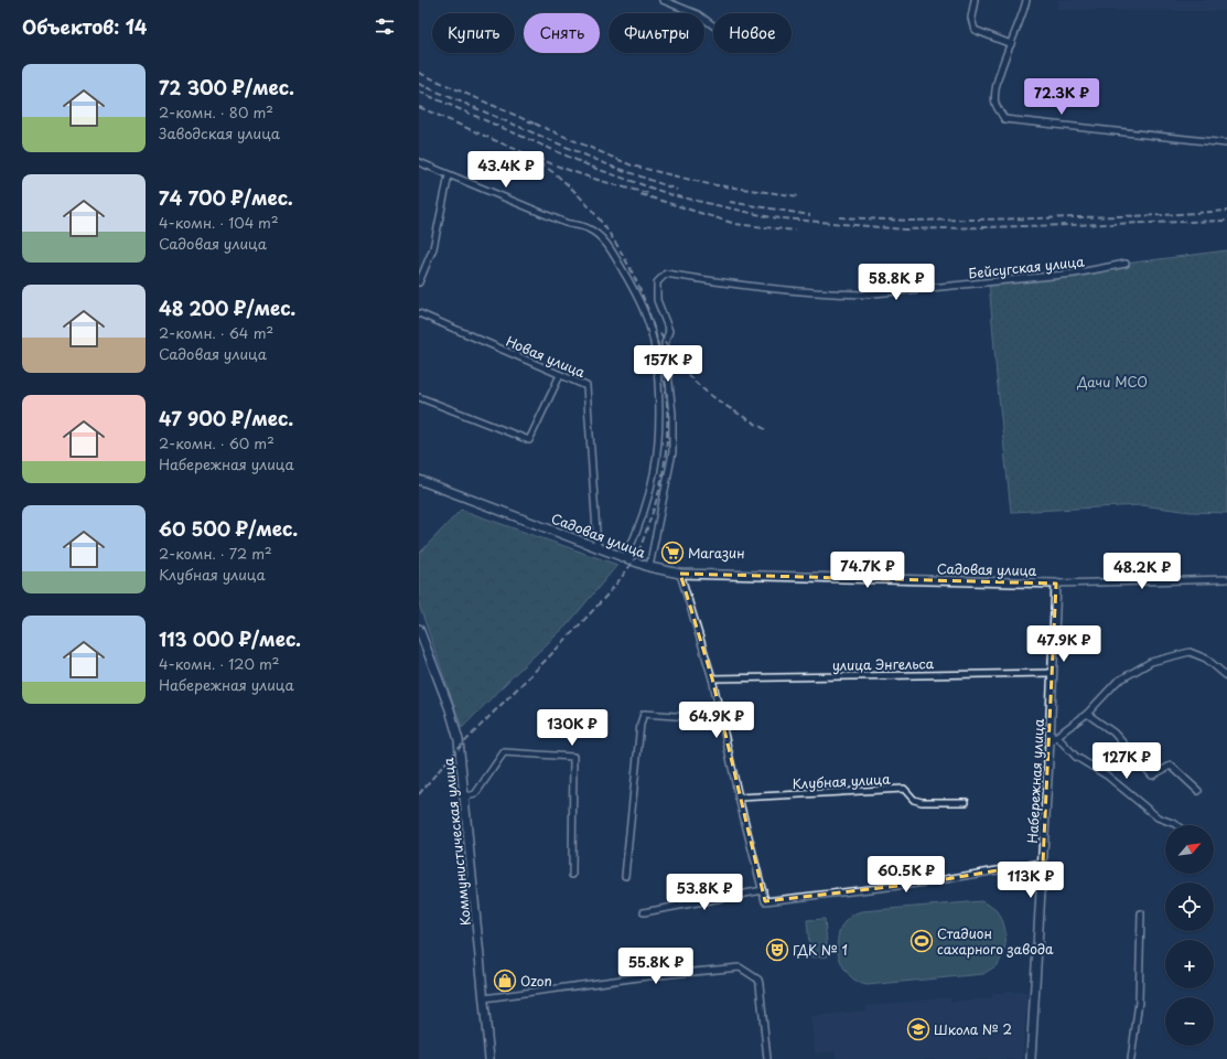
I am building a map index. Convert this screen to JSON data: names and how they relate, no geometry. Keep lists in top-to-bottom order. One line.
{"streets":{"street":["Бейсугская улица","Новая улица","Садовая улица","улица Энгельса","Клубная улица","Набережная улица","Коммунистическая улица"]},"crossings":[["Бейсугская улица","Садовая улица"],["Новая улица","Садовая улица"],["Садовая улица","Набережная улица"],["улица Энгельса","Набережная улица"]],"parks":["Дачи МСО"],"places":{"supermarket":["Магазин"],"sports":["Стадион сахарного завода"],"theatre":["ГДК № 1"],"shop":["Ozon"],"school or university":["Школа № 2"]},"north":"top right","page":{"heading":"Объектов: 14","chip":["Купить","Снять","Фильтры","Новое"],"list":[{"name":"72 300 ₽/мес.","note":"2-комн. · 80 m² · Заводская улица"},{"name":"74 700 ₽/мес.","note":"4-комн. · 104 m² · Садовая улица"},{"name":"48 200 ₽/мес.","note":"2-комн. · 64 m² · Садовая улица"},{"name":"47 900 ₽/мес.","note":"2-комн. · 60 m² · Набережная улица"},{"name":"60 500 ₽/мес.","note":"2-комн. · 72 m² · Клубная улица"},{"name":"113 000 ₽/мес.","note":"4-комн. · 120 m² · Набережная улица"}],"price":["72.3K ₽","43.4K ₽","58.8K ₽","157K ₽","74.7K ₽","48.2K ₽","47.9K ₽","64.9K ₽","130K ₽","127K ₽","60.5K ₽","113K ₽","53.8K ₽","55.8K ₽"],"map_buttons":["+","−"]}}
